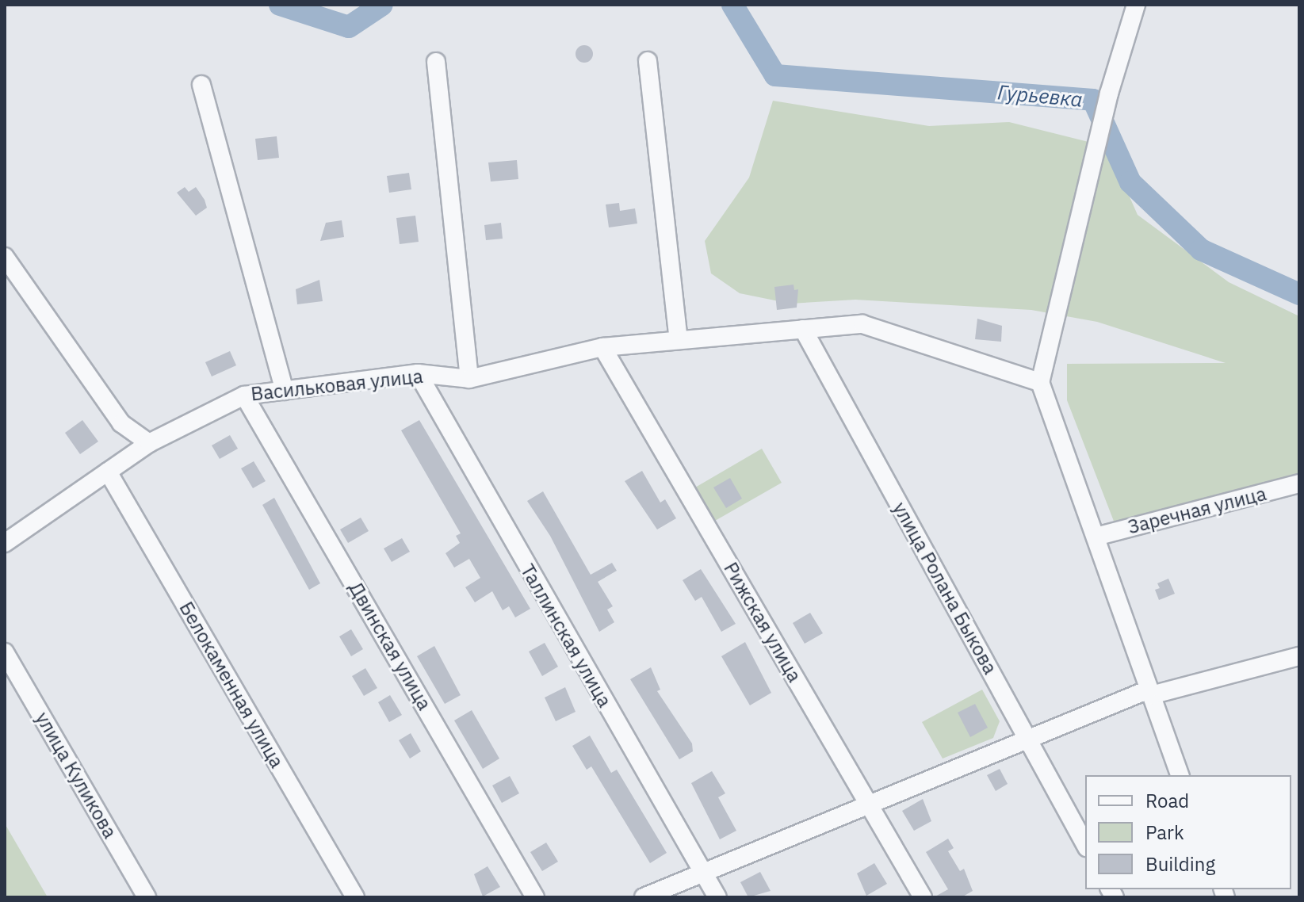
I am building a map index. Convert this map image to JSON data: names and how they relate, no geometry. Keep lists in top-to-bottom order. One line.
{"streets":{"street":["Васильковая улица","Заречная улица","улица Ролана Быкова","Рижская улица","Таллинская улица","Двинская улица","Белокаменная улица","улица Куликова"]},"crossings":[["Васильковая улица","улица Ролана Быкова"],["Васильковая улица","Рижская улица"],["Васильковая улица","Таллинская улица"],["Васильковая улица","Двинская улица"],["Васильковая улица","Белокаменная улица"]],"water":["Гурьевка"],"legend":["Road","Park","Building"]}
